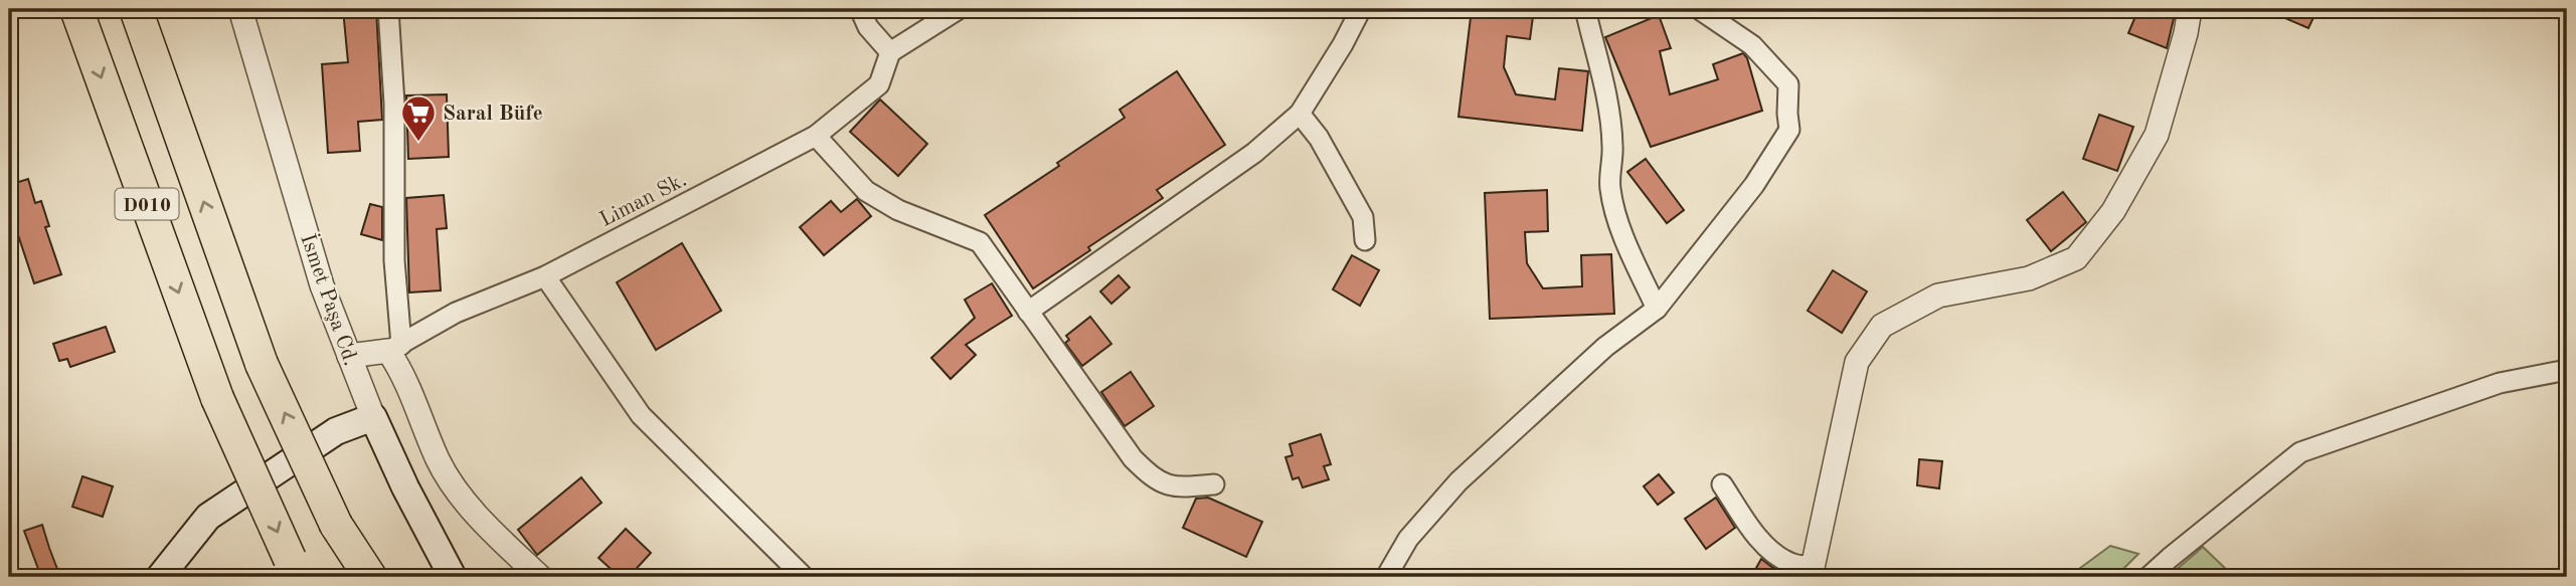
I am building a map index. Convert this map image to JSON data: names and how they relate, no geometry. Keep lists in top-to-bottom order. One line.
{"streets":{"highway":["D010"],"main road":["İsmet Paşa Cd."],"street":["Liman Sk."]},"places":{"supermarket":["Saral Büfe"]}}
